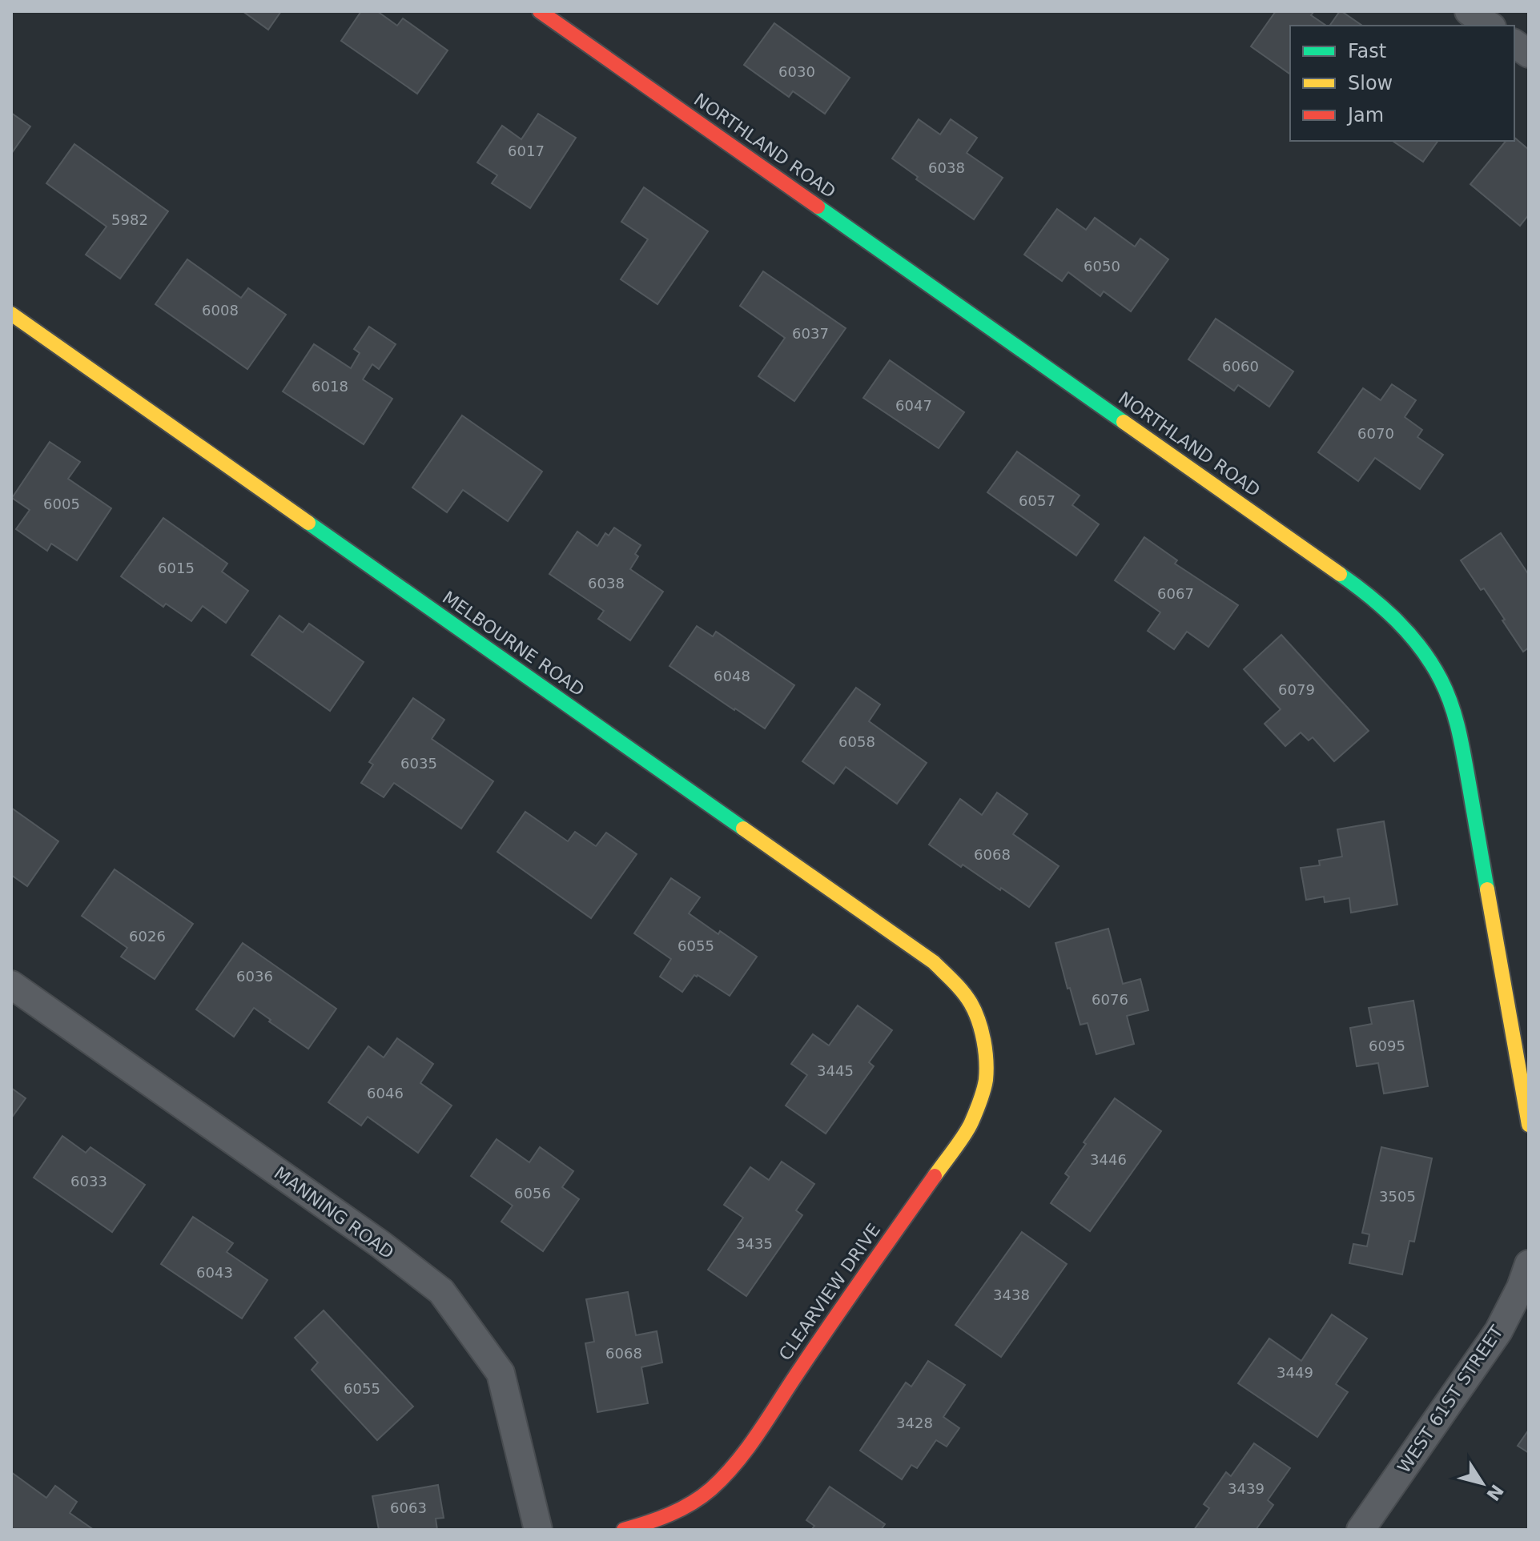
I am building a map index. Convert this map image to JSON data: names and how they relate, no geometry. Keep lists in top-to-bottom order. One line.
{"streets":{"street":["NORTHLAND ROAD","MELBOURNE ROAD","MANNING ROAD","CLEARVIEW DRIVE","WEST 61ST STREET"]},"crossings":[["MELBOURNE ROAD","CLEARVIEW DRIVE"]],"house_numbers":["6030","6017","6038","5982","6050","6008","6037","6060","6018","6047","6070","6057","6005","6015","6038","6067","6048","6079","6058","6035","6068","6026","6055","6036","6076","6095","3445","6046","3446","6033","6056","3505","3435","6043","3438","6068","3449","6055","3428","3439","6063"],"legend":["Fast","Slow","Jam"],"north":"bottom right"}
